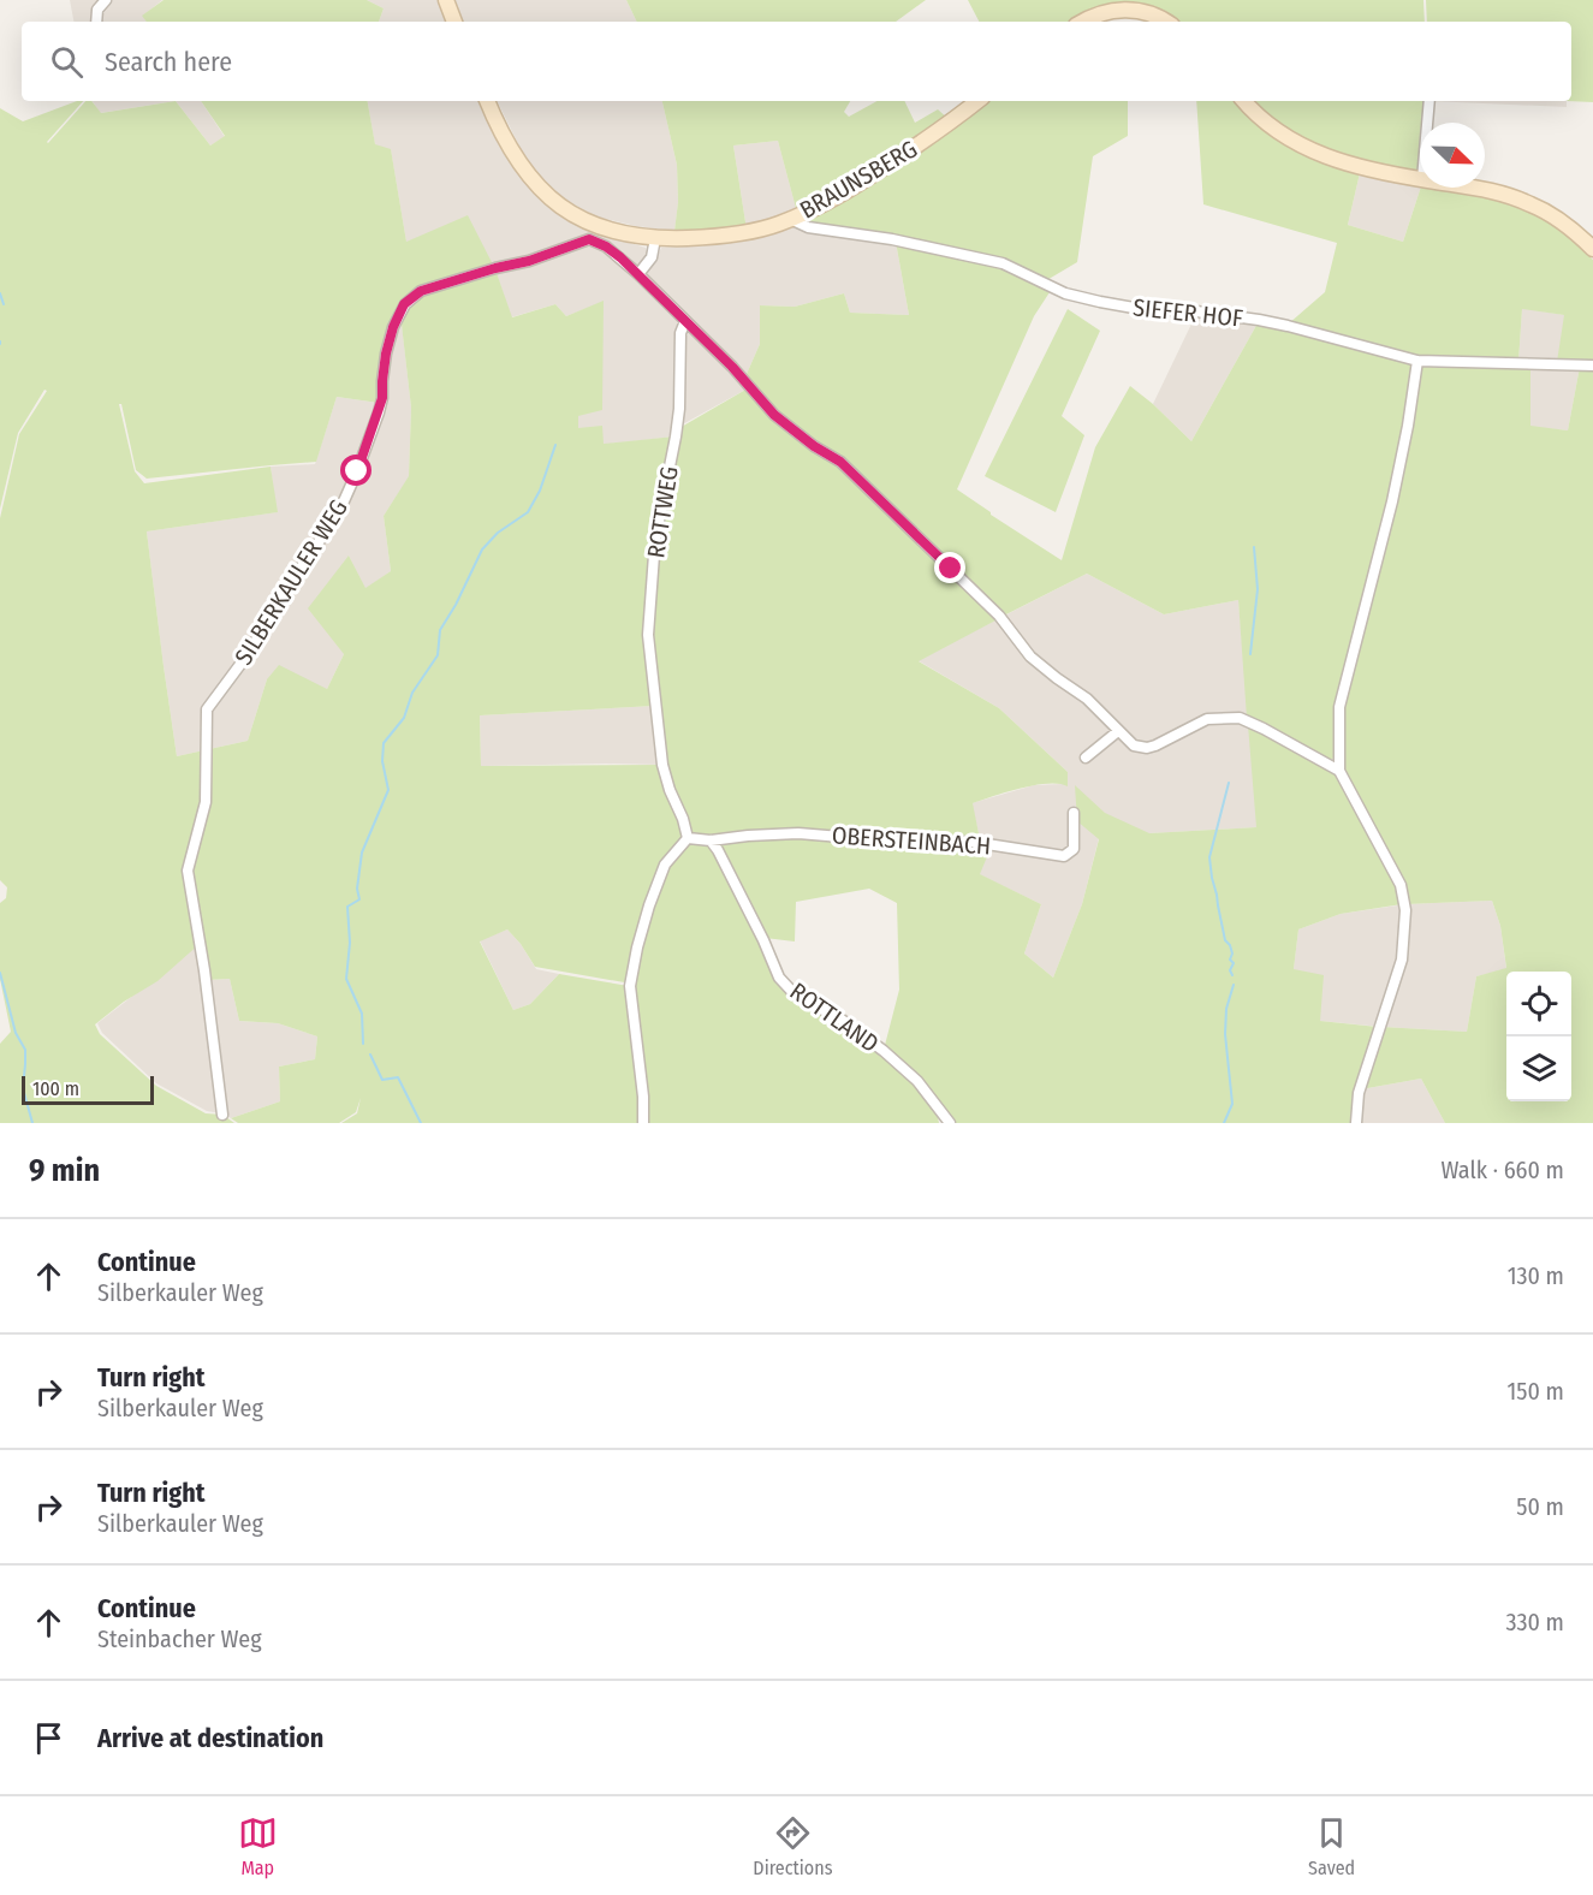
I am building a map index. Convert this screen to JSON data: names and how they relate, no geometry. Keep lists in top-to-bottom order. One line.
{"streets":{"main road":["BRAUNSBERG"],"street":["SIEFER HOF","ROTTWEG","SILBERKAULER WEG","OBERSTEINBACH","ROTTLAND"]},"crossings":[["BRAUNSBERG","SIEFER HOF"],["OBERSTEINBACH","ROTTLAND"]],"scale_bar":"100 m","north":"bottom right","page":{"search":"Search here","scale":"100 m","heading":["9 min","Walk · 660 m"],"list":[["Continue","Silberkauler Weg","130 m"],["Turn right","Silberkauler Weg","150 m"],["Turn right","Silberkauler Weg","50 m"],["Continue","Steinbacher Weg","330 m"],"Arrive at destination"],"nav":["Map","Directions","Saved"]}}
